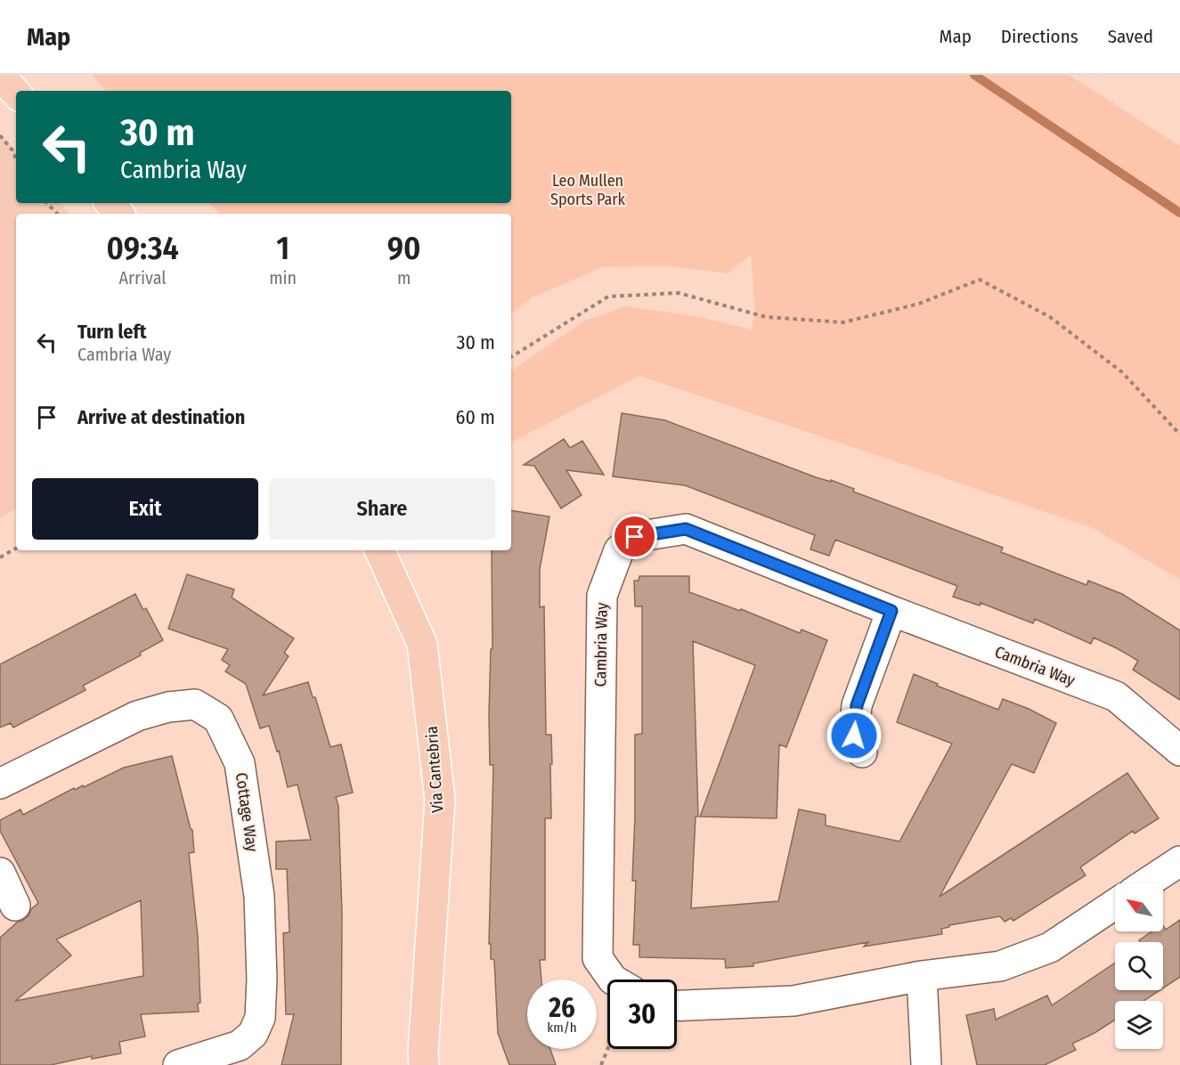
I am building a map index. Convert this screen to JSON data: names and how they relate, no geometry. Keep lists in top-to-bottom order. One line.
{"streets":{"main road":["Via Cantebria"],"street":["Cambria Way","Cottage Way"]},"parks":["Leo Mullen Sports Park"],"north":"top left","page":{"header":"Map","nav":["Map","Directions","Saved"],"turn":["30 m","Cambria Way"],"eta":["09:34","Arrival","1","min","90","m"],"list":[{"name":"Turn left","note":"Cambria Way","value":"30 m"},{"name":"Arrive at destination","value":"60 m"}],"buttons":["Exit","Share"],"speed":"26 km/h","limit":"30"}}
